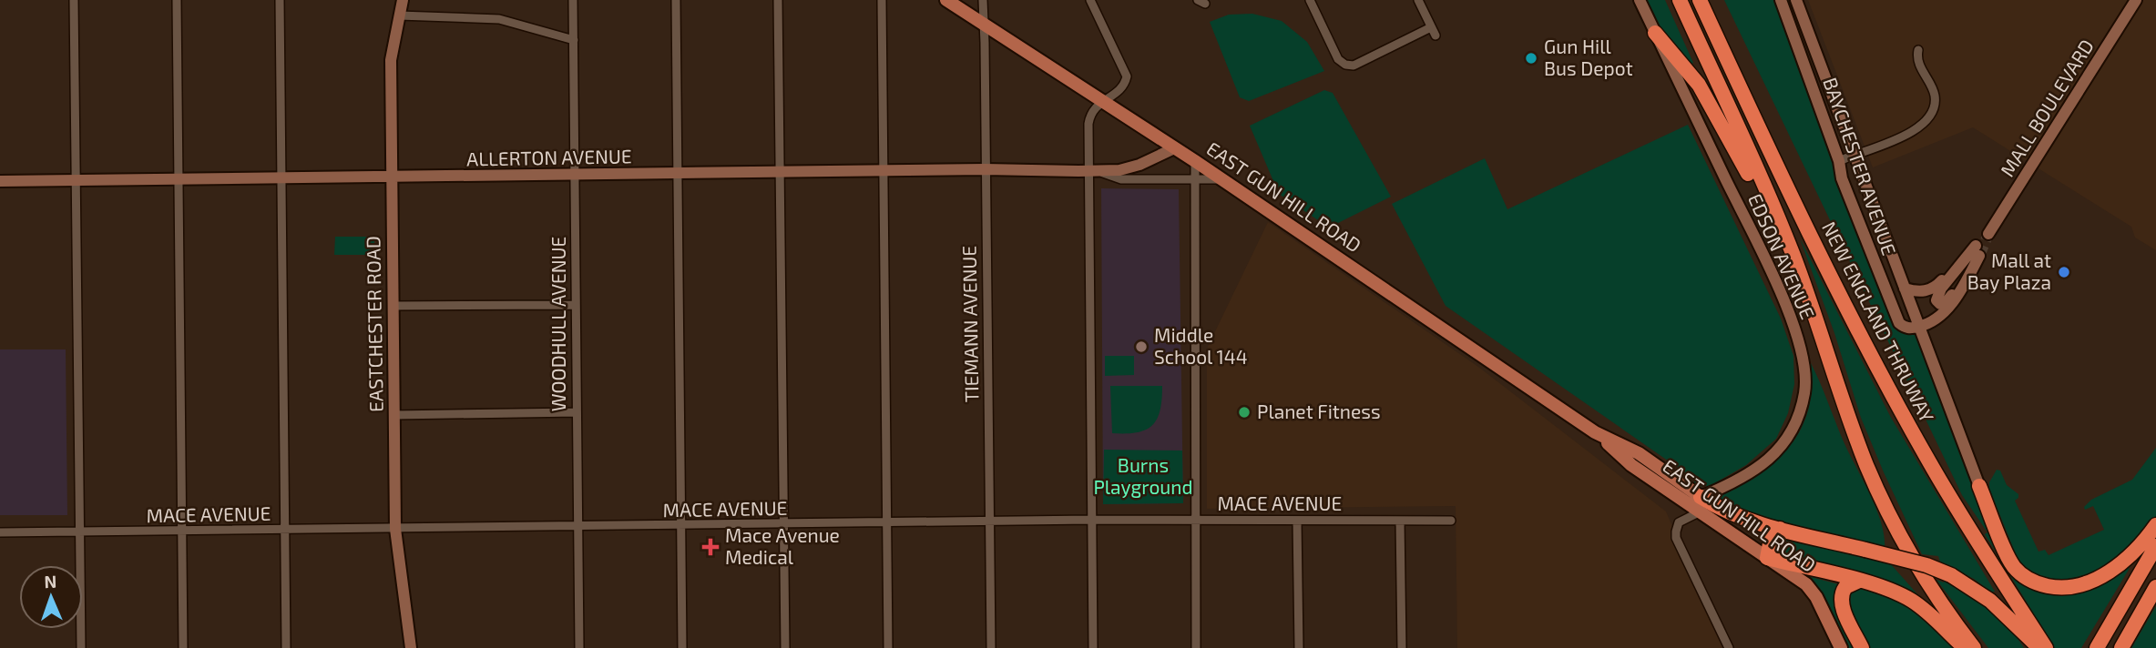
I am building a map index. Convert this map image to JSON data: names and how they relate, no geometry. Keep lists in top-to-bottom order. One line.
{"streets":{"highway":["NEW ENGLAND THRUWAY"],"main road":["MALL BOULEVARD","ALLERTON AVENUE","BAYCHESTER AVENUE","EAST GUN HILL ROAD","EDSON AVENUE","EASTCHESTER ROAD"],"street":["WOODHULL AVENUE","TIEMANN AVENUE","MACE AVENUE"]},"crossings":[["ALLERTON AVENUE","EAST GUN HILL ROAD"],["ALLERTON AVENUE","EASTCHESTER ROAD"],["ALLERTON AVENUE","WOODHULL AVENUE"],["ALLERTON AVENUE","TIEMANN AVENUE"],["EAST GUN HILL ROAD","EDSON AVENUE"],["EAST GUN HILL ROAD","TIEMANN AVENUE"],["EASTCHESTER ROAD","MACE AVENUE"],["WOODHULL AVENUE","MACE AVENUE"],["TIEMANN AVENUE","MACE AVENUE"]],"parks":["Burns Playground"],"places":{"other":["Gun Hill Bus Depot","Mall at Bay Plaza","Middle School 144","Planet Fitness"],"health":["Mace Avenue Medical"]},"north":"top"}
